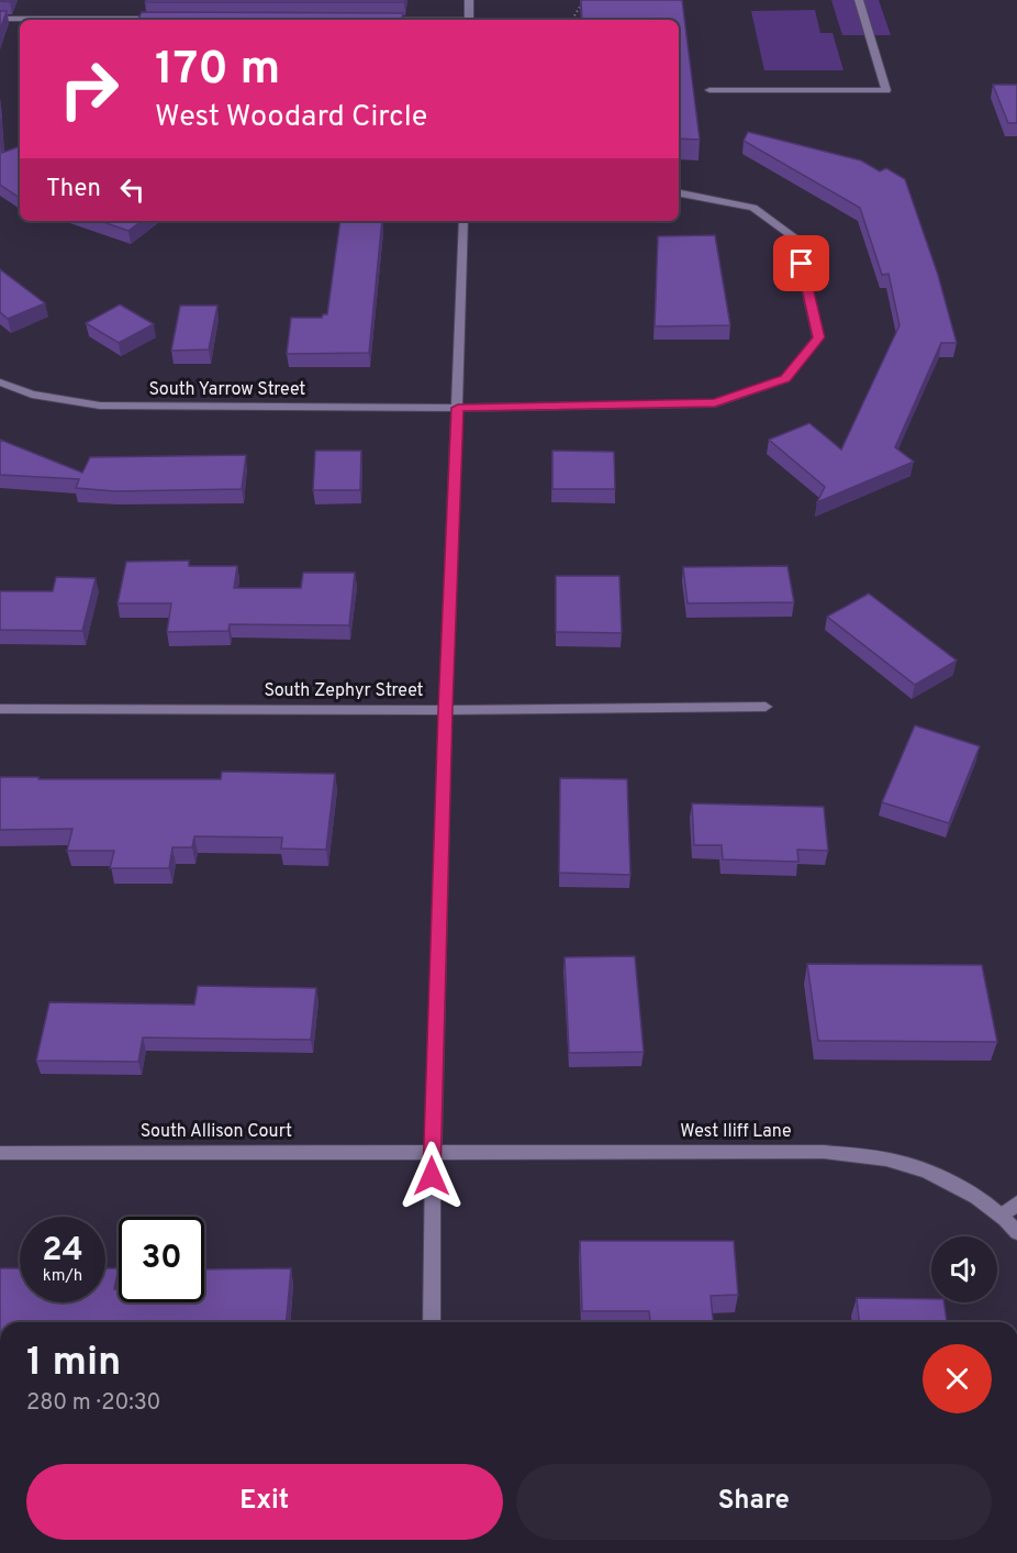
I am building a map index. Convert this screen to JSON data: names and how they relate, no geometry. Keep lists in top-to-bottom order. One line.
{"streets":{"street":["South Yarrow Street","South Zephyr Street","South Allison Court","West Iliff Lane"]},"crossings":[["South Allison Court","West Iliff Lane"]],"page":{"turn":["170 m","West Woodard Circle"],"then":"Then","speed":"24 km/h","limit":"30","heading":["1 min","280 m · 20:30"],"buttons":["Exit","Share"]}}
